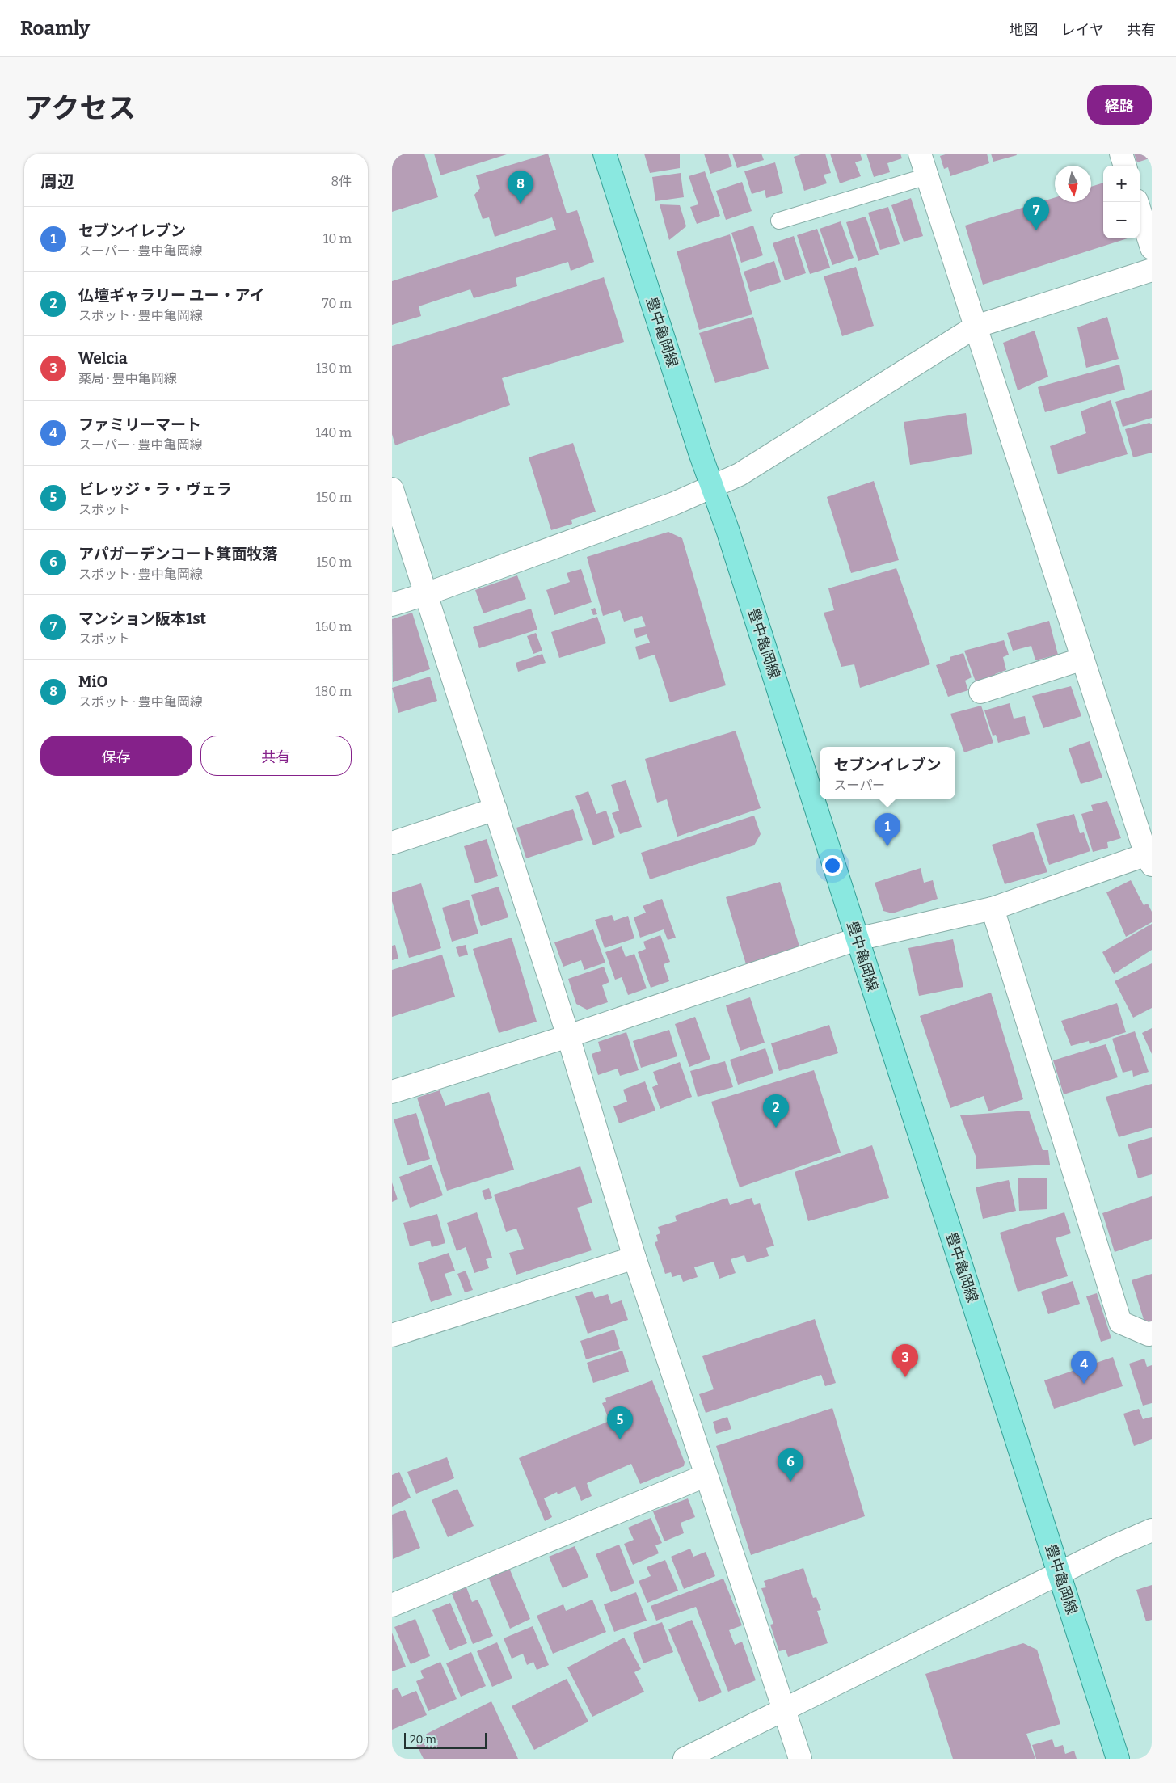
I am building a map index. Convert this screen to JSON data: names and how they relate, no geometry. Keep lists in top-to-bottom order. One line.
{"streets":{"main road":["豊中亀岡線"]},"scale_bar":"20 m","north":"bottom","page":{"header":"Roamly","nav":["地図","レイヤ","共有"],"title":"アクセス","buttons":["経路",["保存","共有"]],"heading":["周辺","8件"],"map_buttons":["+","−"],"pins":["8","7","1","2","3","4","5","6"],"list":[{"mark":"1","name":"セブンイレブン","note":"スーパー · 豊中亀岡線","value":"10 m"},{"mark":"2","name":"仏壇ギャラリー ユー・アイ","note":"スポット · 豊中亀岡線","value":"70 m"},{"mark":"3","name":"Welcia","note":"薬局 · 豊中亀岡線","value":"130 m"},{"mark":"4","name":"ファミリーマート","note":"スーパー · 豊中亀岡線","value":"140 m"},{"mark":"5","name":"ビレッジ・ラ・ヴェラ","note":"スポット","value":"150 m"},{"mark":"6","name":"アパガーデンコート箕面牧落","note":"スポット · 豊中亀岡線","value":"150 m"},{"mark":"7","name":"マンション阪本1st","note":"スポット","value":"160 m"},{"mark":"8","name":"MiO","note":"スポット · 豊中亀岡線","value":"180 m"}],"popup":["セブンイレブン","スーパー"],"scale":"20 m"}}
